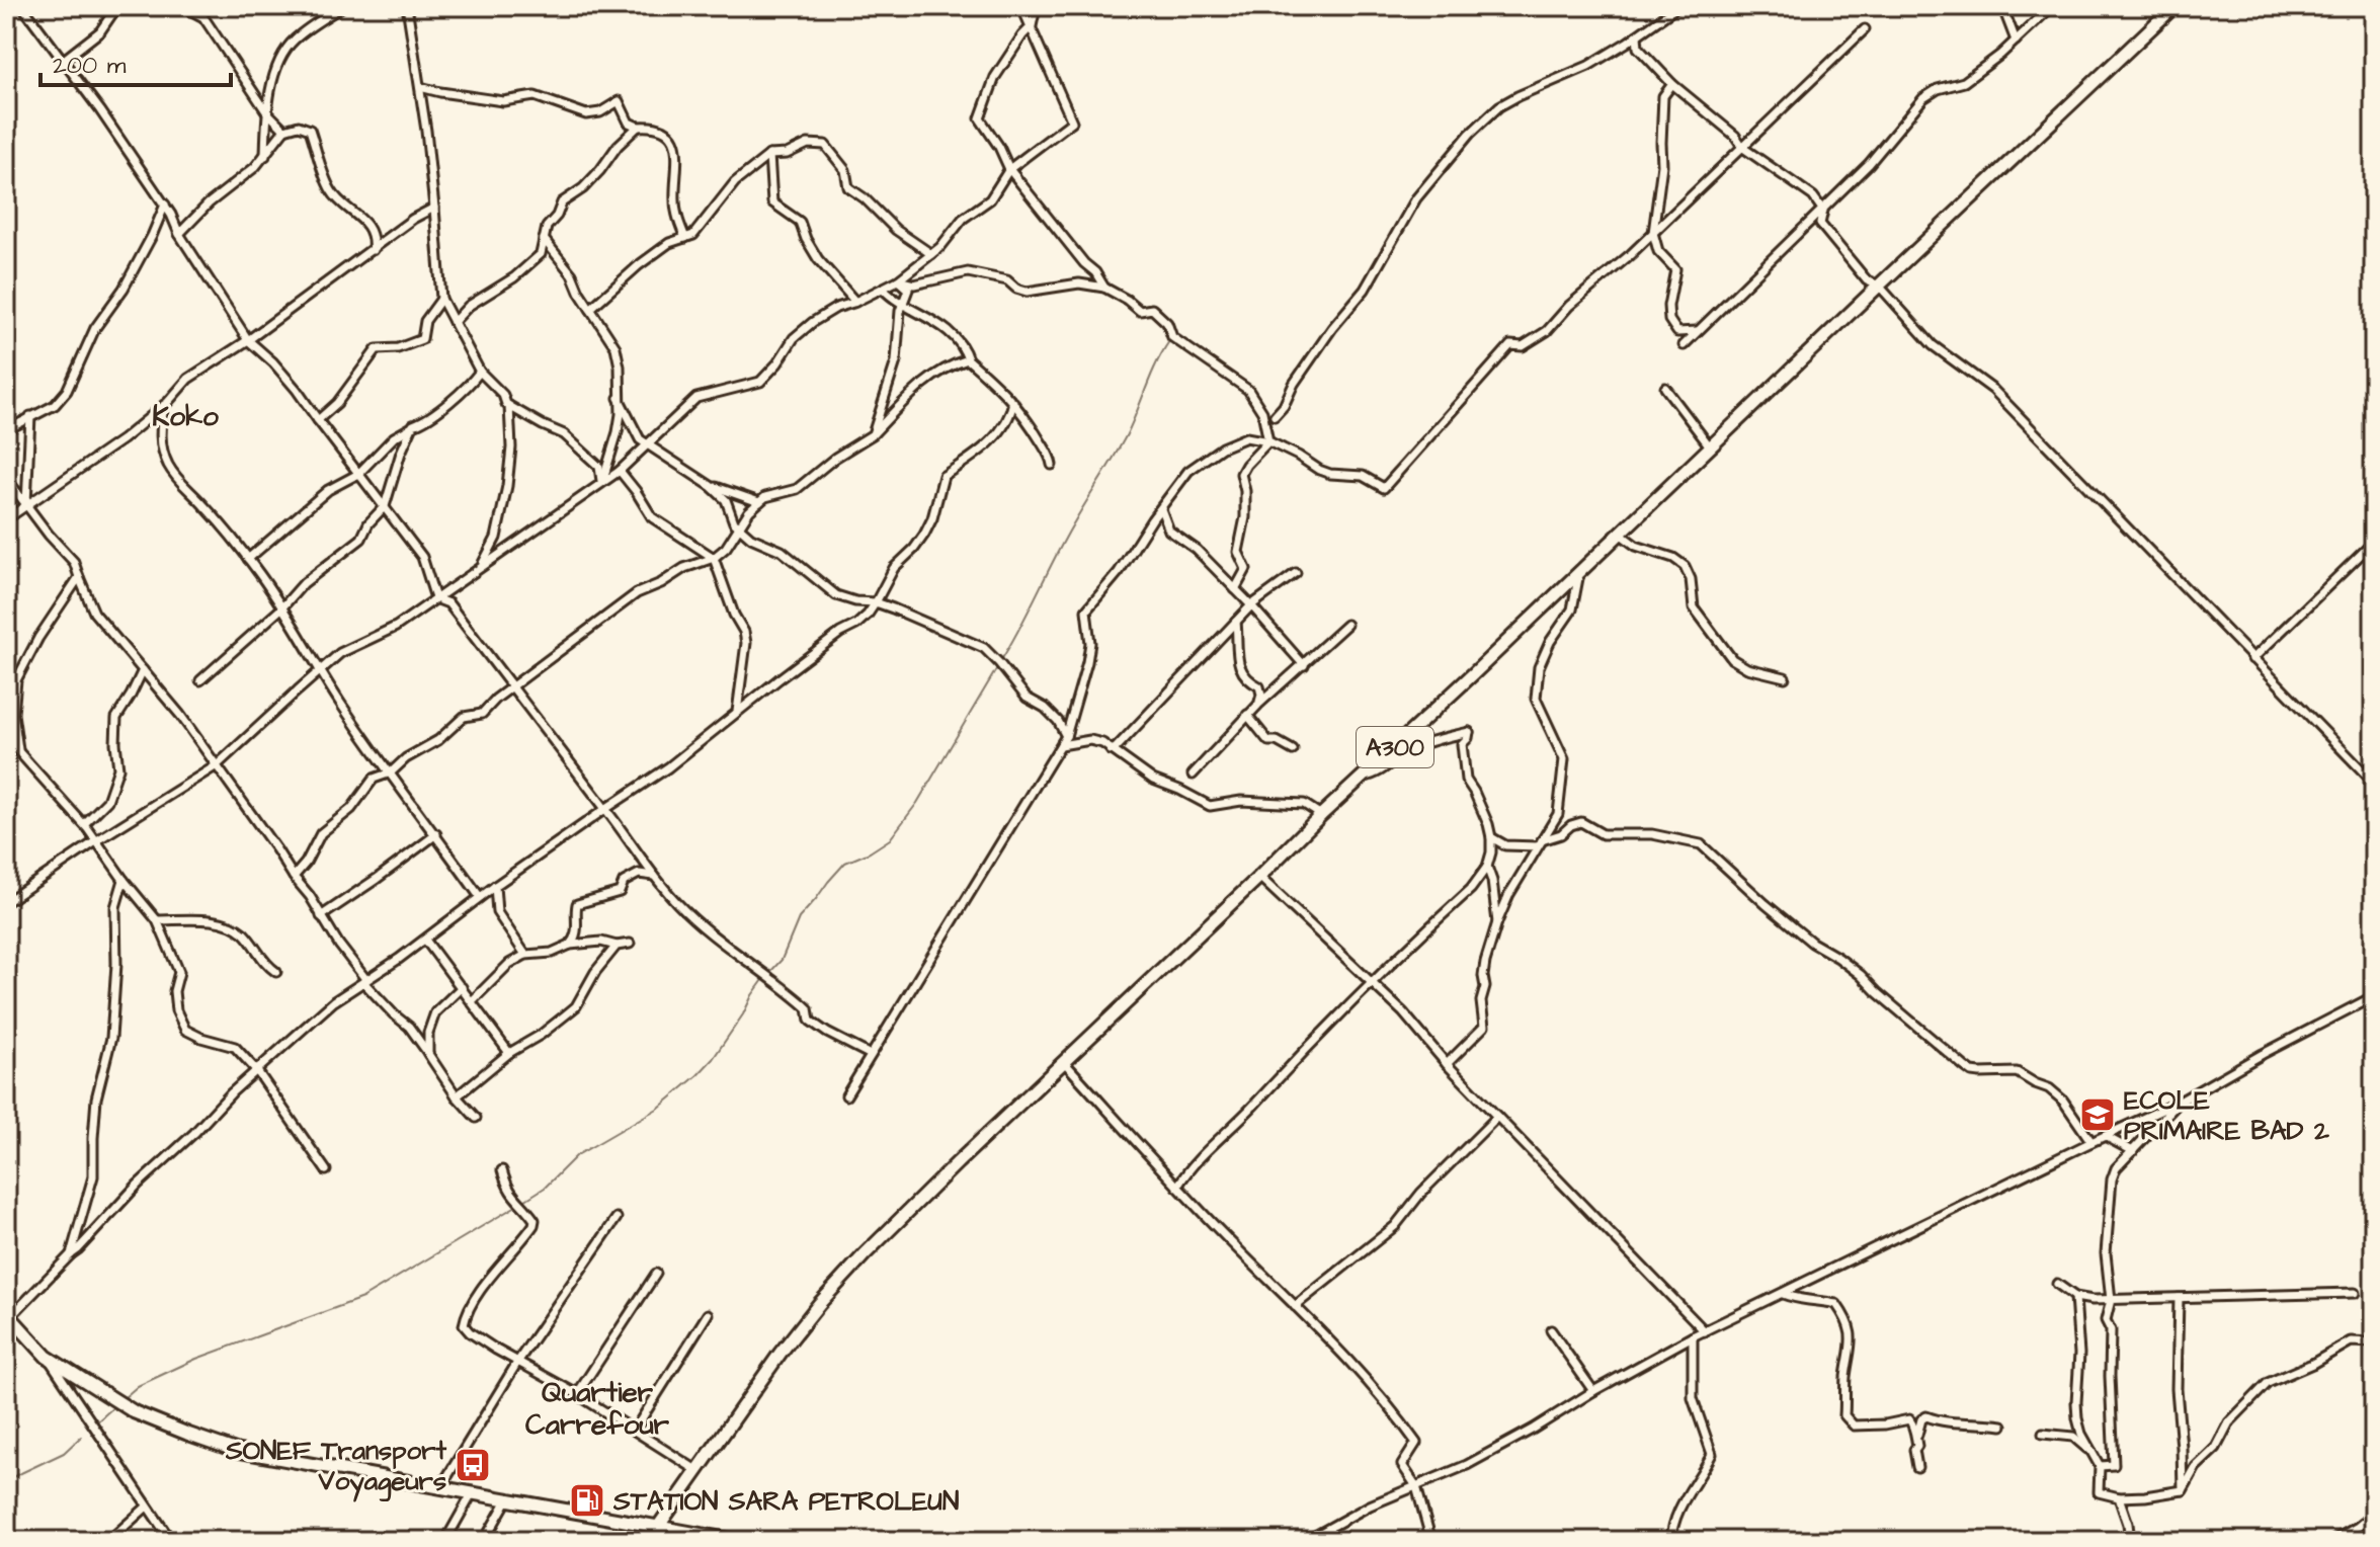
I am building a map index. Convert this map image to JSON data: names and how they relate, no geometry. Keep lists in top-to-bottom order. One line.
{"streets":{"highway":["A300"]},"districts":["Koko","Quartier Carrefour"],"places":{"school or university":["ECOLE PRIMAIRE BAD 2"],"bus stop":["SONEF Transport Voyageurs"],"fuel station":["STATION SARA PETROLEUN"]},"scale_bar":"200 m"}
